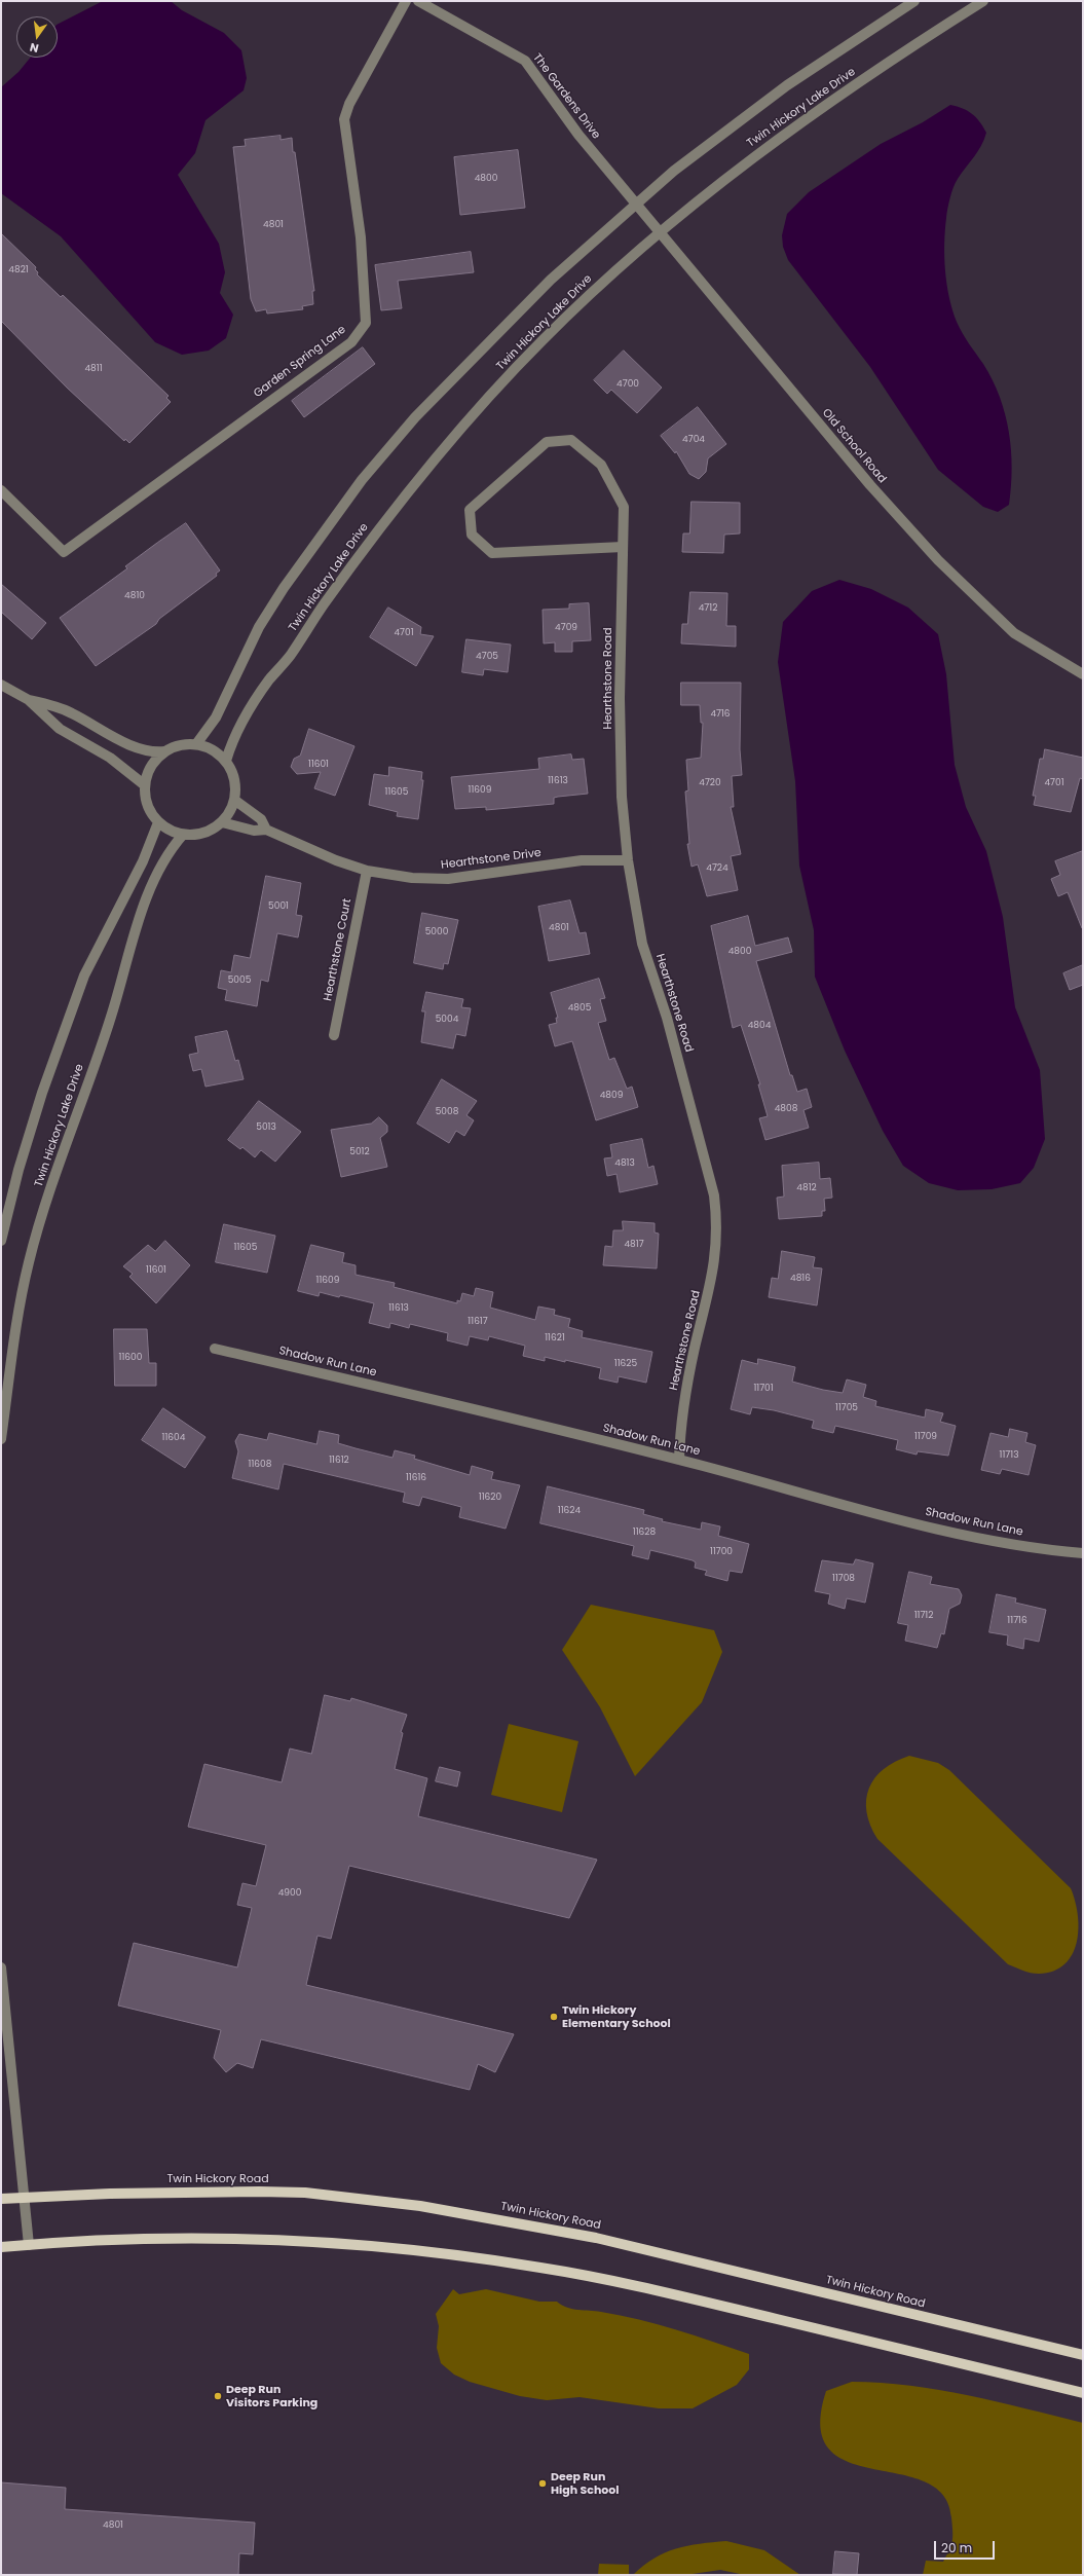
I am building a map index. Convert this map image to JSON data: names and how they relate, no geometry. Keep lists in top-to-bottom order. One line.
{"streets":{"main road":["Twin Hickory Road"],"street":["The Gardens Drive","Twin Hickory Lake Drive","Garden Spring Lane","Old School Road","Hearthstone Road","Hearthstone Drive","Hearthstone Court","Shadow Run Lane"]},"crossings":[["The Gardens Drive","Old School Road"],["Twin Hickory Lake Drive","Old School Road"],["Twin Hickory Lake Drive","Hearthstone Drive"],["Hearthstone Road","Hearthstone Drive"],["Hearthstone Road","Shadow Run Lane"],["Hearthstone Drive","Hearthstone Court"]],"places":["Twin Hickory Elementary School","Deep Run Visitors Parking","Deep Run High School"],"house_numbers":["4800","4801","4821","4811","4700","4704","4810","4712","4709","4701","4705","4716","11601","11613","4720","4701","11609","11605","4724","5001","4801","5000","4800","5005","4805","5004","4804","4809","4808","5008","5013","5012","4813","4812","4817","11605","11601","4816","11609","11613","11617","11621","11600","11625","11701","11705","11709","11604","11713","11612","11608","11616","11620","11624","11628","11700","11708","11712","11716","4900","4801"],"scale_bar":"20 m","north":"bottom"}
